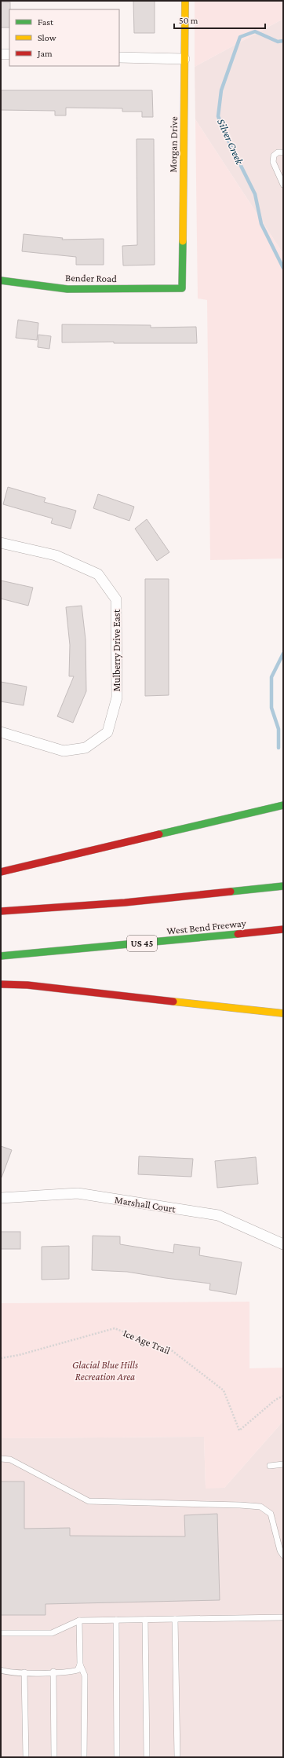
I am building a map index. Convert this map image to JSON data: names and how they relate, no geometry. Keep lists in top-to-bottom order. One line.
{"streets":{"main road":["Morgan Drive","Bender Road","West Bend Freeway","US 45"],"street":["Mulberry Drive East","Marshall Court"],"path":["Ice Age Trail"]},"crossings":[["Morgan Drive","Bender Road"]],"water":["Silver Creek"],"parks":["Glacial Blue Hills Recreation Area"],"legend":["Fast","Slow","Jam"],"scale_bar":"50 m"}
